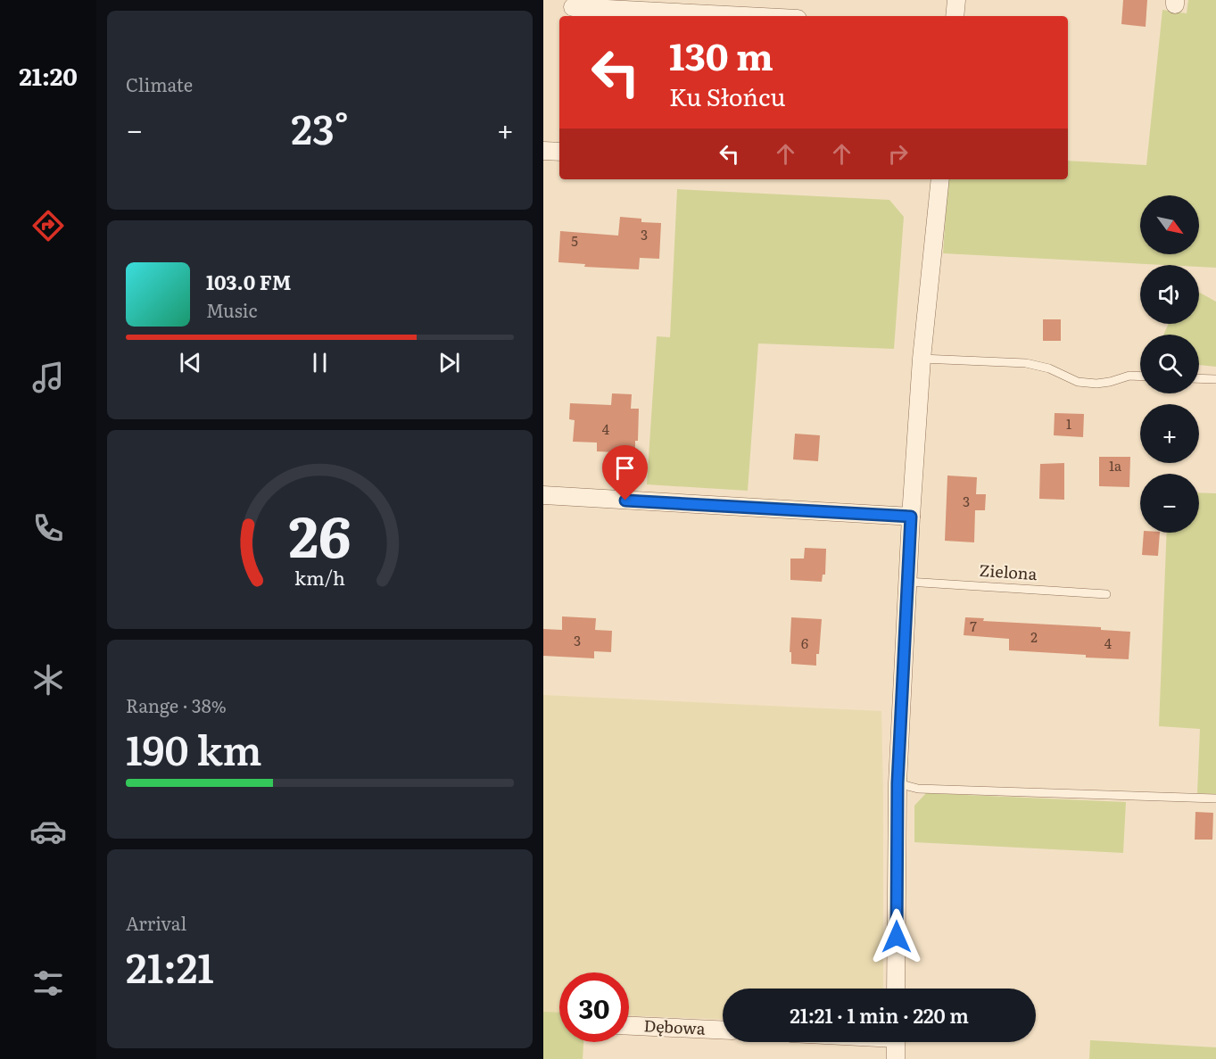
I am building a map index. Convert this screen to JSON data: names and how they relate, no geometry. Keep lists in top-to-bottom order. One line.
{"streets":{"street":["Dębowa"],"lane":["Zielona"]},"house_numbers":["3","5","1","4","1a","3","7","2","3","6","4"],"north":"bottom right","page":{"tabs":"21:20","tile":["Climate",["Range · 38%","190 km"],["Arrival","21:21"]],"turn":["130 m","Ku Słońcu"],"heat":["−","23°","+"],"map_buttons":["+","−"],"song":["103.0 FM","Music"],"limit":"30","trip":"21:21 · 1 min · 220 m","gauge":["26","km/h"]}}
